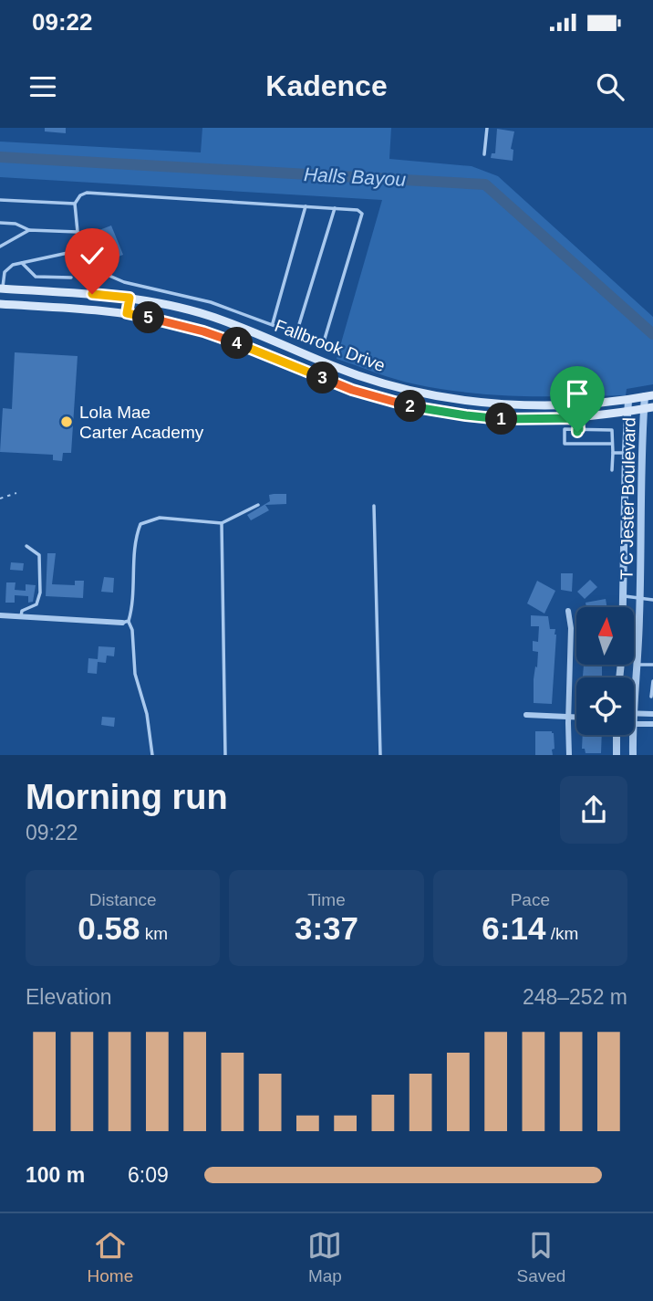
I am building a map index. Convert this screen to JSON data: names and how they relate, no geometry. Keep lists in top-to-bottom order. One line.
{"streets":{"main road":["Fallbrook Drive"],"street":["T C Jester Boulevard"]},"crossings":[["Fallbrook Drive","T C Jester Boulevard"]],"water":["Halls Bayou"],"places":["Lola Mae Carter Academy"],"north":"top","page":{"status":"09:22","header":"Kadence","pins":["5","4","3","2","1"],"heading":["Morning run","09:22"],"stats":[["Distance","0.58 km"],["Time","3:37"],["Pace","6:14 /km"]],"chart":["Elevation","248–252 m"],"list":[{"name":"100 m","note":"6:09"}],"tabs":["Home","Map","Saved"]}}
